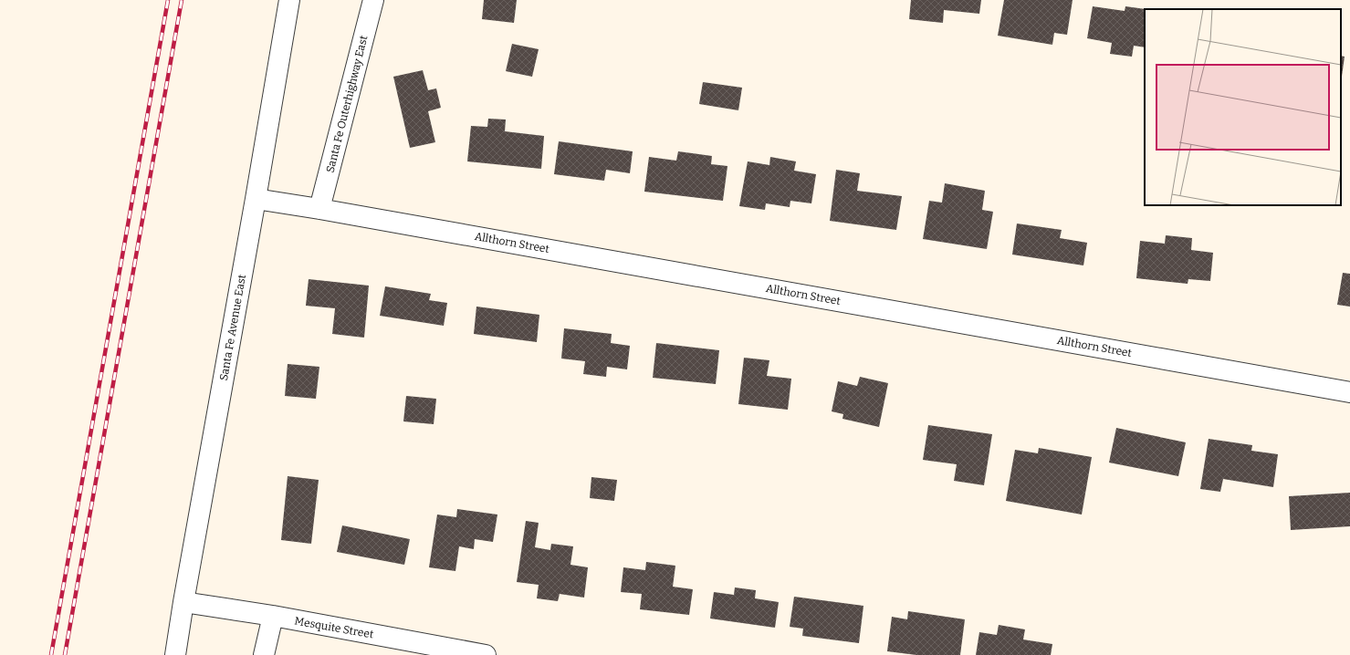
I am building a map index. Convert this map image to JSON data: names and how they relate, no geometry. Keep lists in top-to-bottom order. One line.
{"streets":{"street":["Santa Fe Outerhighway East","Allthorn Street","Santa Fe Avenue East","Mesquite Street"]},"crossings":[["Santa Fe Outerhighway East","Allthorn Street"],["Allthorn Street","Santa Fe Avenue East"],["Santa Fe Avenue East","Mesquite Street"]]}
